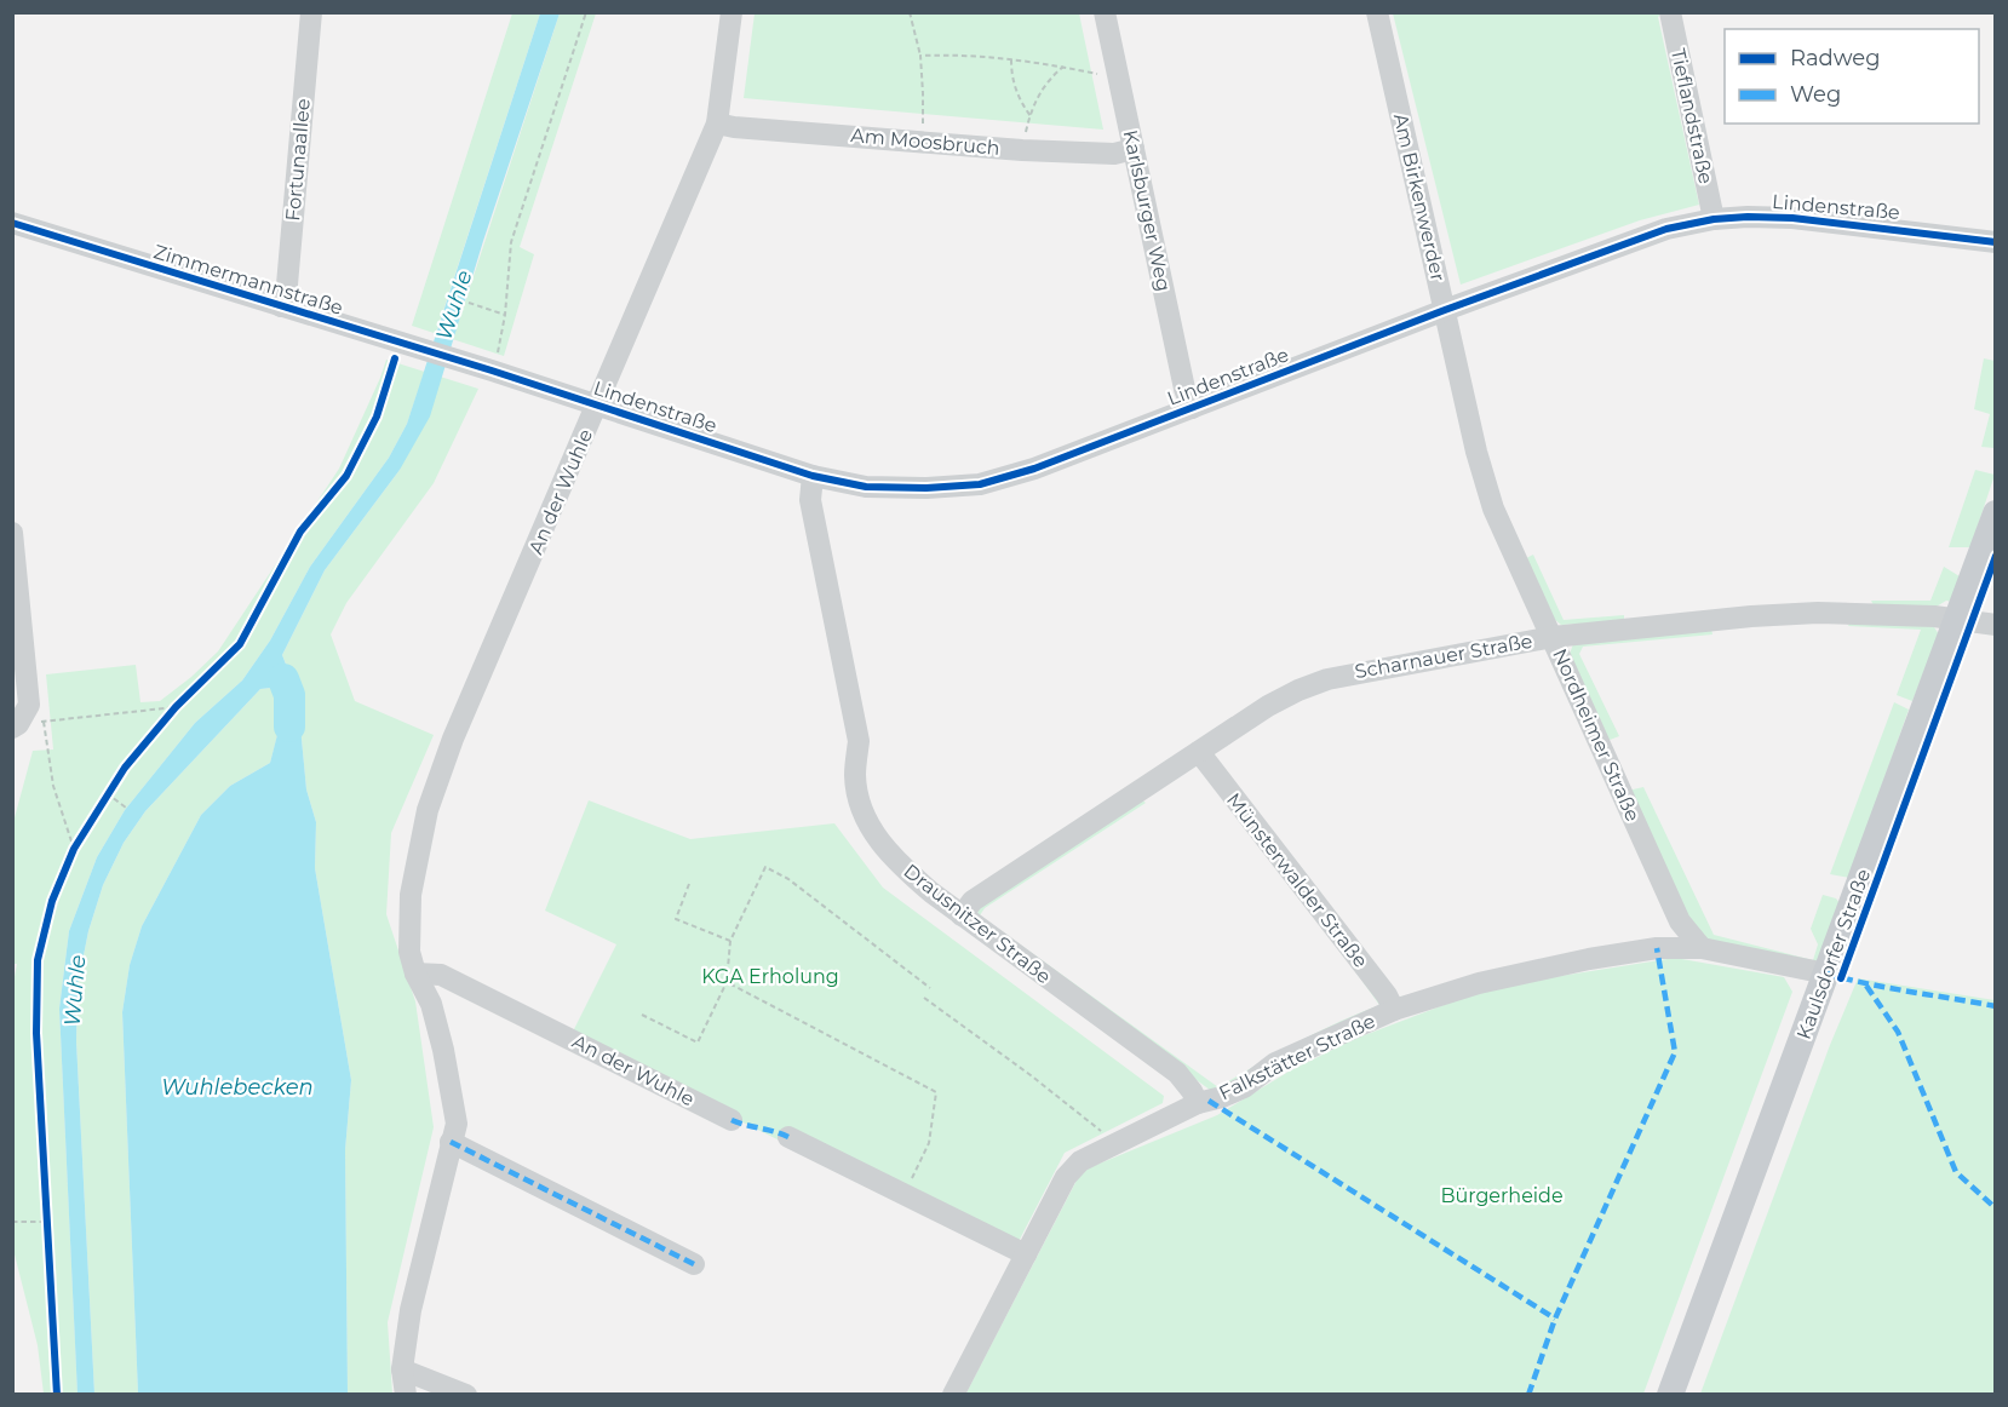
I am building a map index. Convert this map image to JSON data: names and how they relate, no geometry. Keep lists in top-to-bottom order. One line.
{"streets":{"main road":["Kaulsdorfer Straße"],"street":["Tieflandstraße","Am Moosbruch","Fortunaallee","Am Birkenwerder","Lindenstraße","Karlsburger Weg","Zimmermannstraße","An der Wuhle","Scharnauer Straße","Nordheimer Straße","Münsterwalder Straße","Drausnitzer Straße","Falkstätter Straße"]},"crossings":[["Tieflandstraße","Lindenstraße"],["Am Moosbruch","Karlsburger Weg"],["Am Moosbruch","An der Wuhle"],["Fortunaallee","Zimmermannstraße"],["Am Birkenwerder","Lindenstraße"],["Am Birkenwerder","Nordheimer Straße"],["Lindenstraße","Karlsburger Weg"],["Lindenstraße","Zimmermannstraße"],["Lindenstraße","An der Wuhle"],["Lindenstraße","Drausnitzer Straße"],["Scharnauer Straße","Nordheimer Straße"],["Scharnauer Straße","Münsterwalder Straße"],["Scharnauer Straße","Drausnitzer Straße"],["Scharnauer Straße","Kaulsdorfer Straße"],["Nordheimer Straße","Falkstätter Straße"],["Münsterwalder Straße","Falkstätter Straße"],["Drausnitzer Straße","Falkstätter Straße"],["Kaulsdorfer Straße","Falkstätter Straße"]],"water":["Wuhle","Wuhlebecken"],"parks":["KGA Erholung","Bürgerheide"],"legend":["Radweg","Weg"]}
